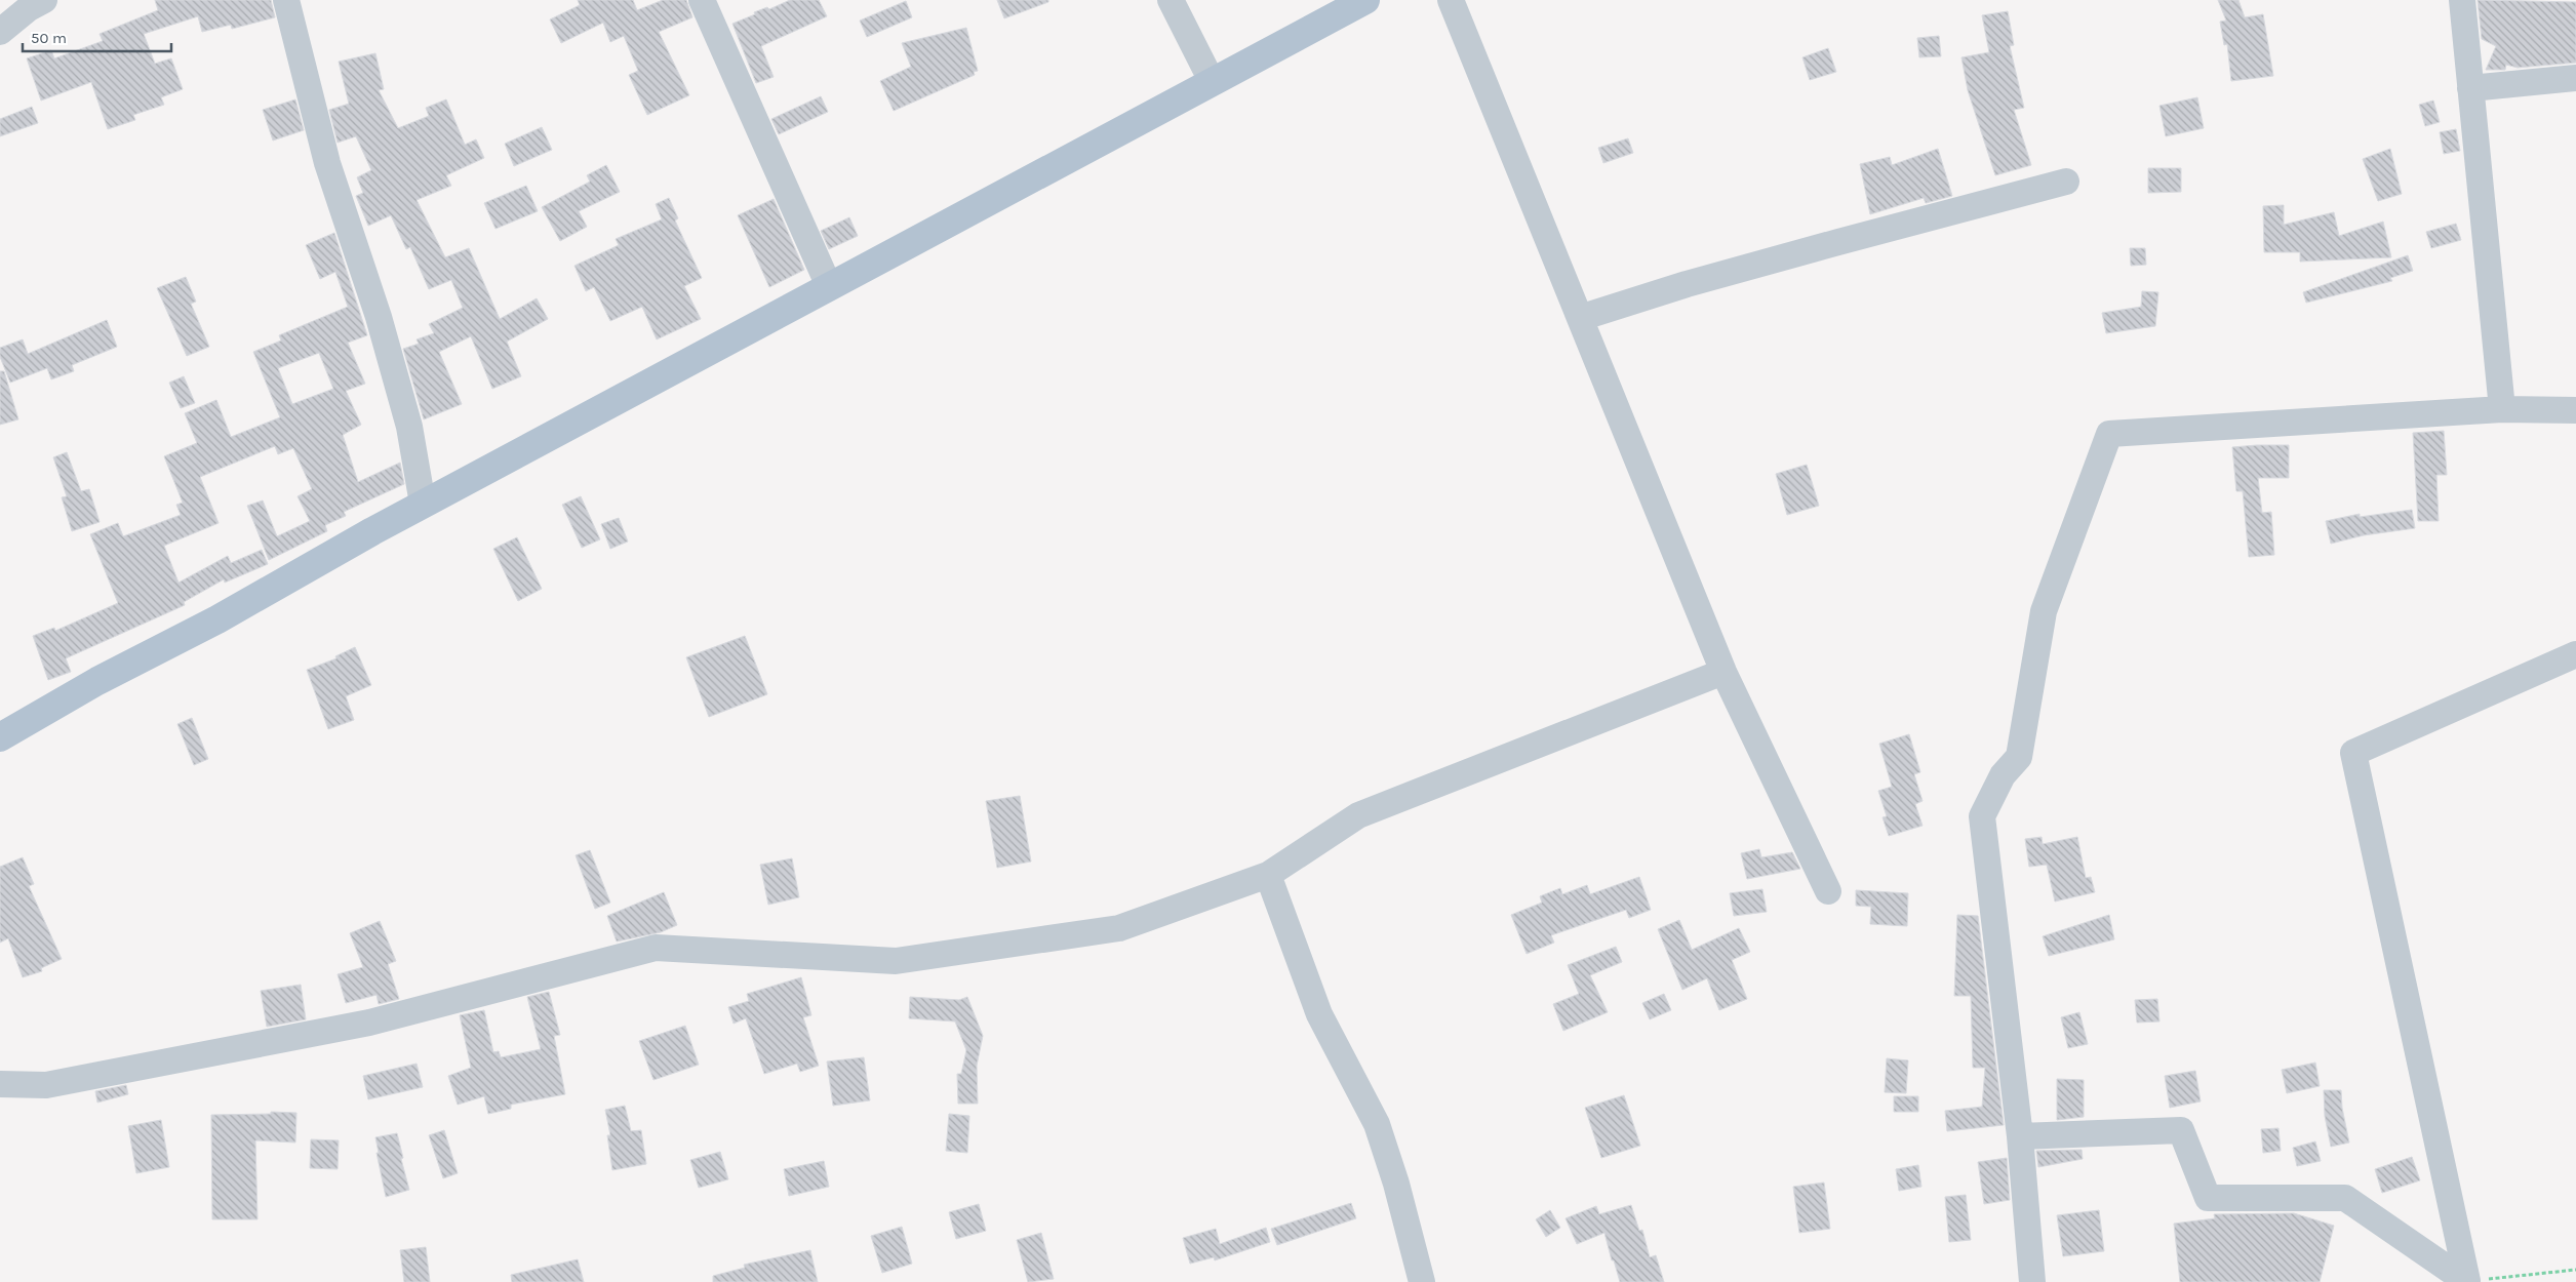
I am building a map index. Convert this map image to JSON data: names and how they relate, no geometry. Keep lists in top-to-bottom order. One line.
{"scale_bar":"50 m"}
